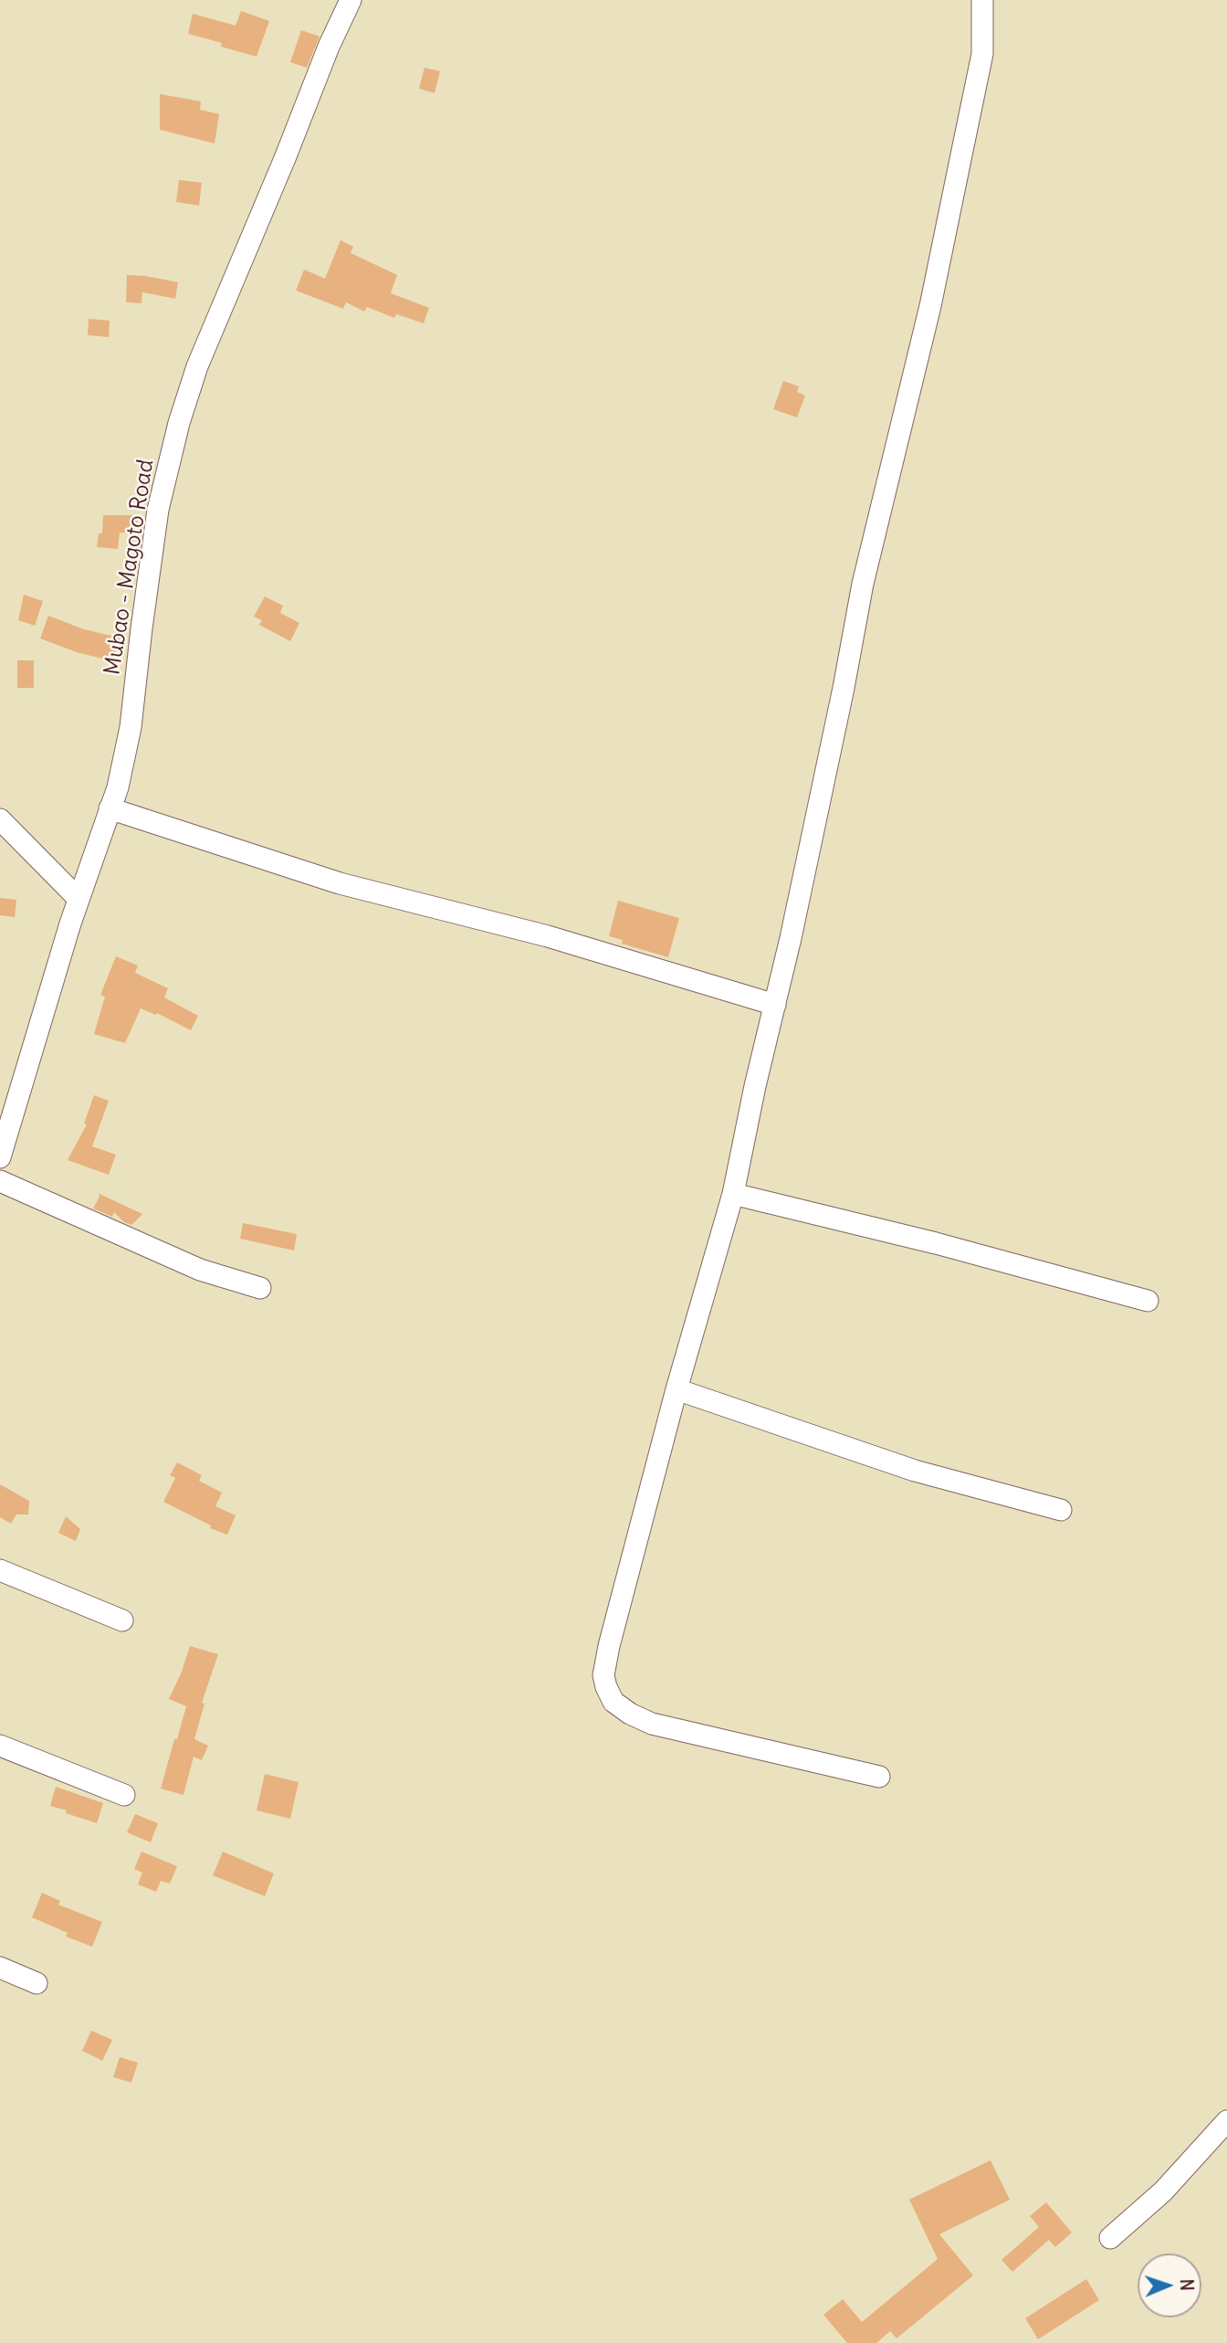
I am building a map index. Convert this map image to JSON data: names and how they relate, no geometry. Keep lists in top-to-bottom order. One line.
{"streets":{"street":["Mubao - Magoto Road"]},"north":"right"}
